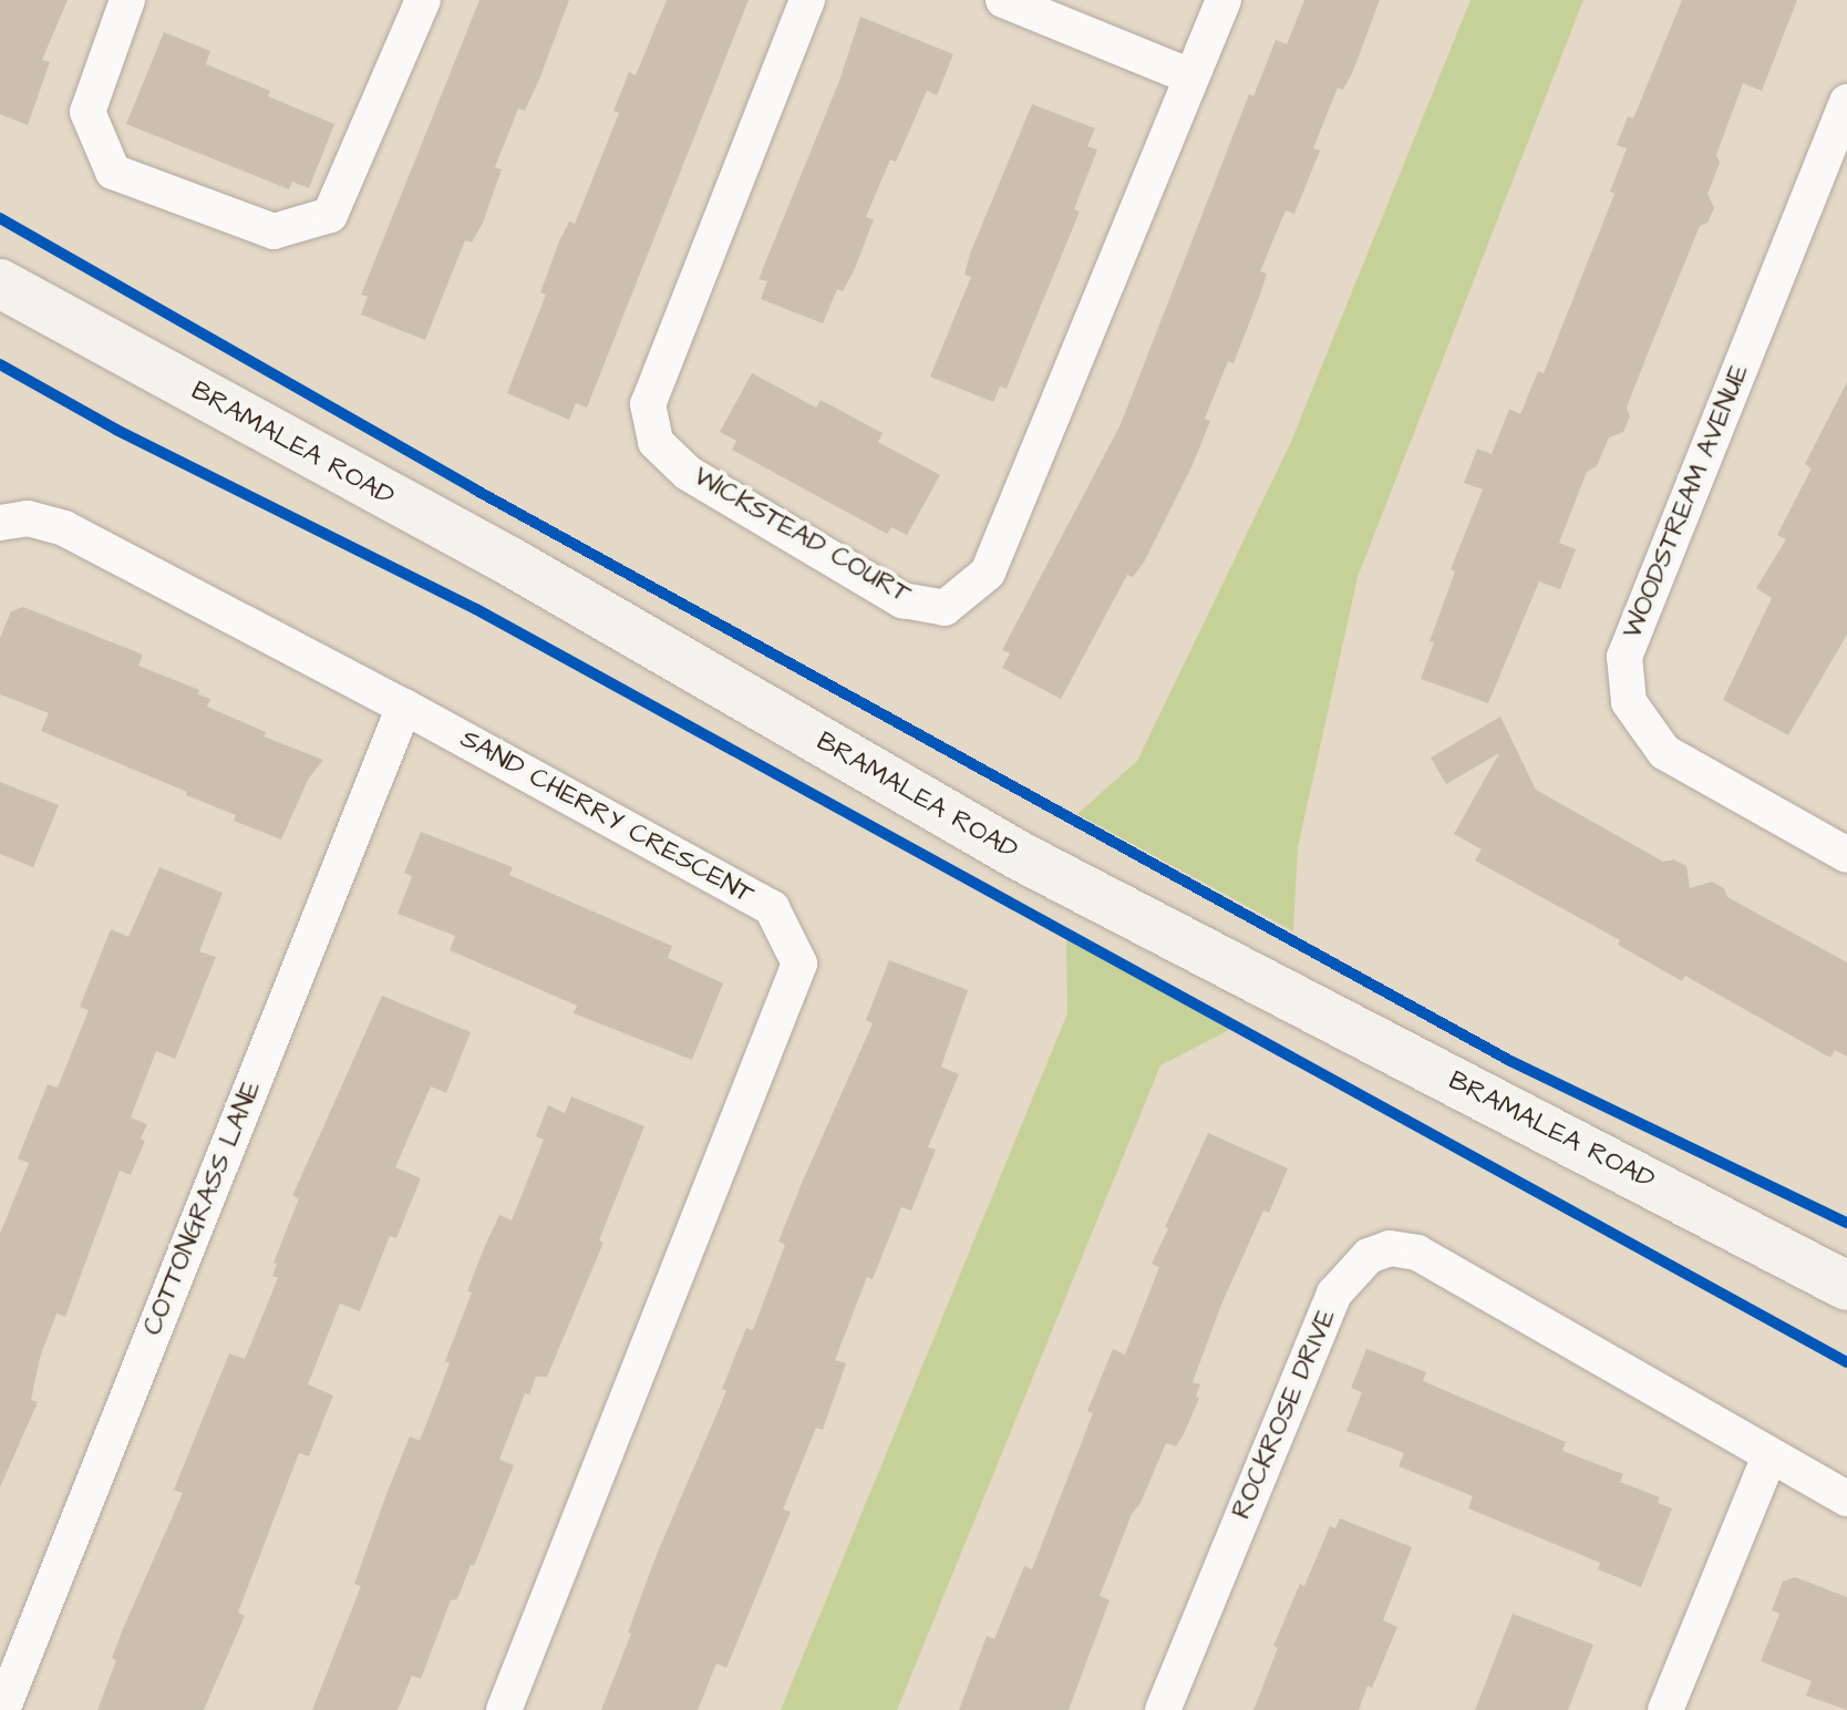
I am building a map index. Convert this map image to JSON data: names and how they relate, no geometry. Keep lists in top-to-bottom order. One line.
{"streets":{"main road":["BRAMALEA ROAD"],"street":["WOODSTREAM AVENUE","WICKSTEAD COURT","SAND CHERRY CRESCENT","COTTONGRASS LANE","ROCKROSE DRIVE"]},"crossings":[["SAND CHERRY CRESCENT","COTTONGRASS LANE"]]}
